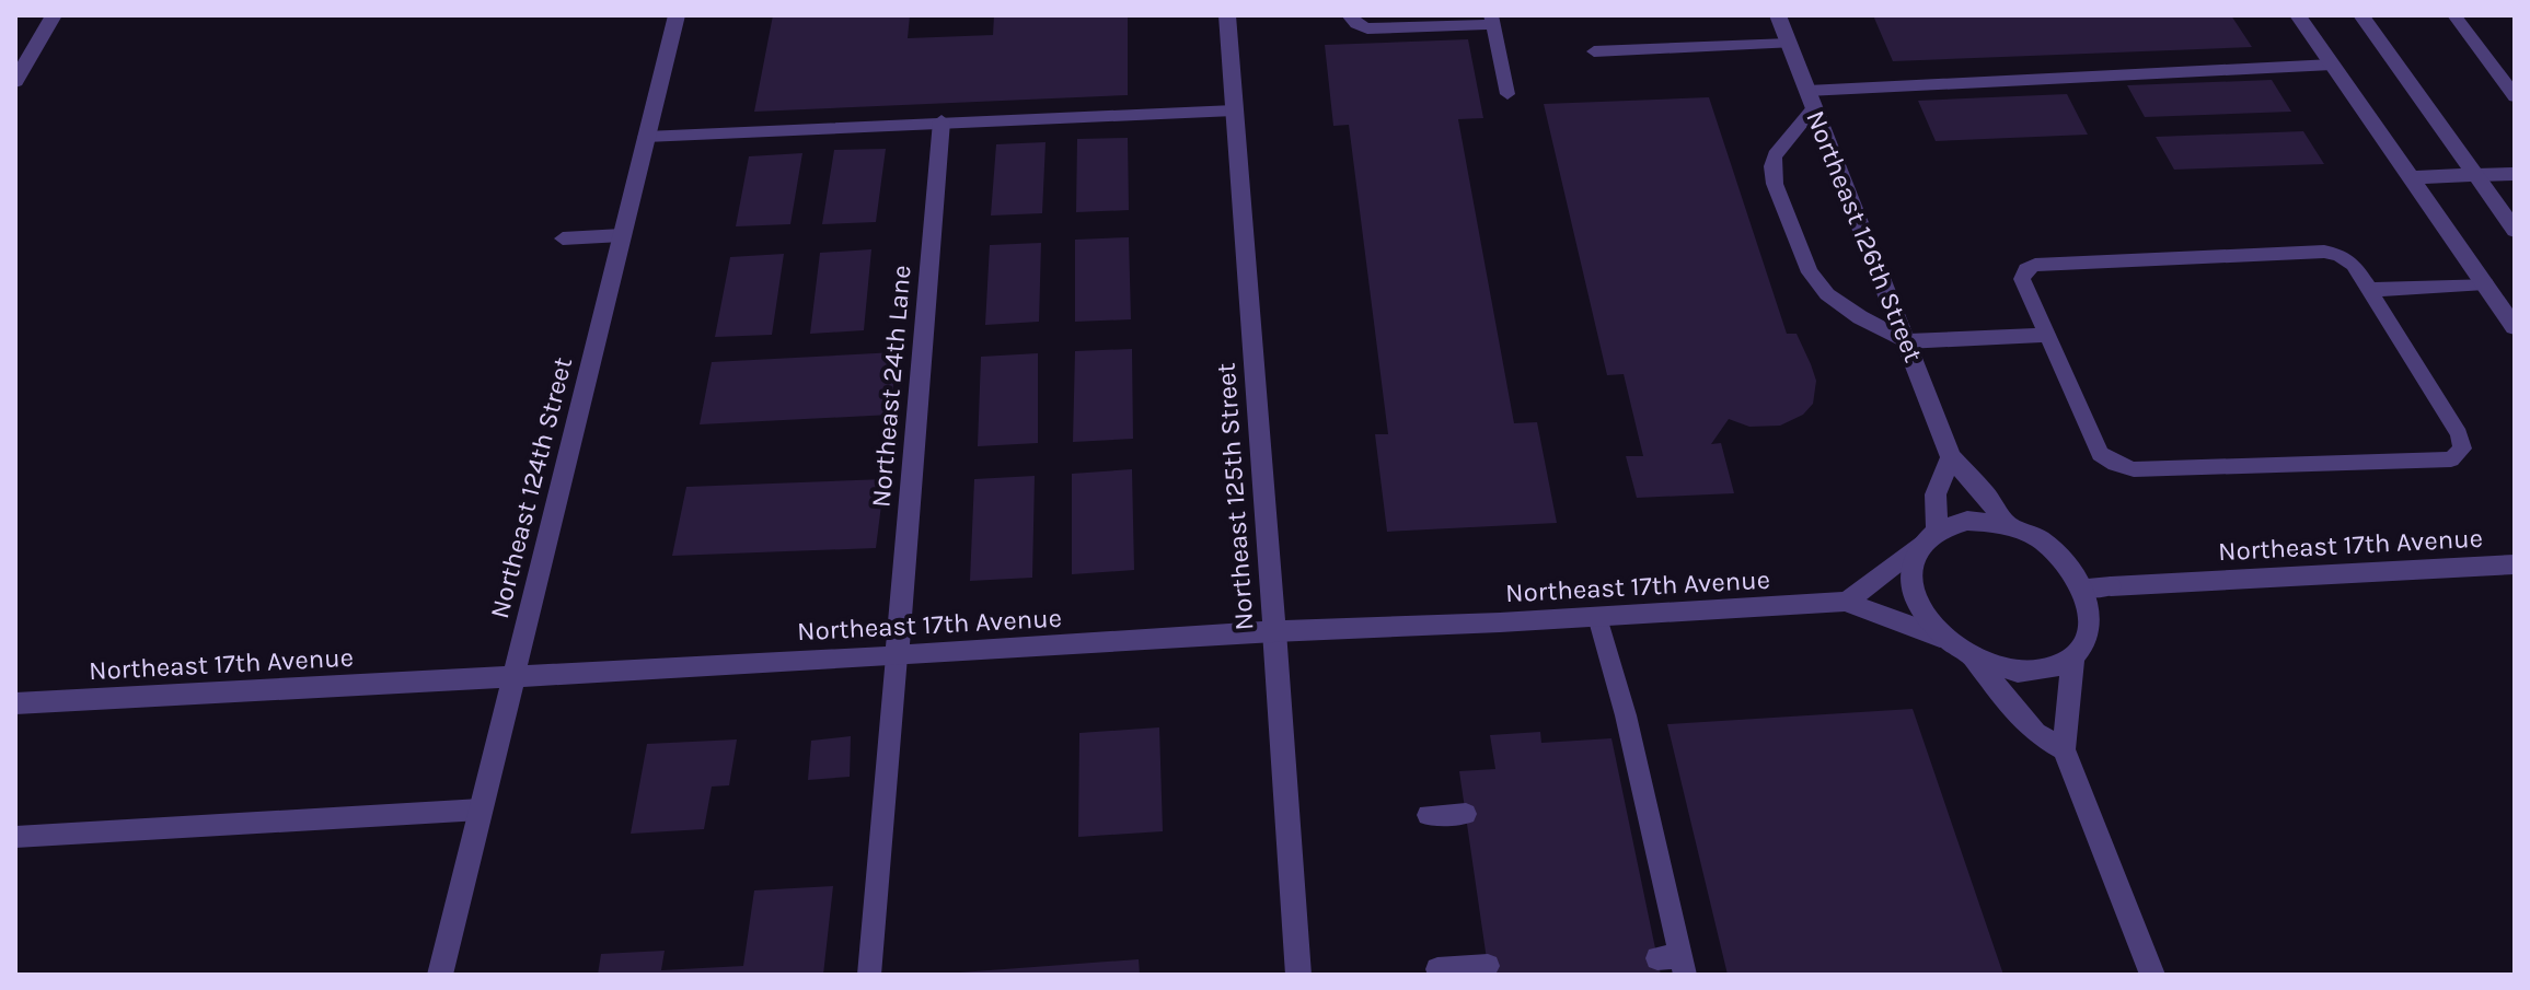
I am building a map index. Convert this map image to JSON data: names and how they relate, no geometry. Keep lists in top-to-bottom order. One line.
{"streets":{"street":["Northeast 126th Street","Northeast 24th Lane","Northeast 124th Street","Northeast 125th Street","Northeast 17th Avenue"]},"crossings":[["Northeast 126th Street","Northeast 17th Avenue"],["Northeast 24th Lane","Northeast 17th Avenue"],["Northeast 124th Street","Northeast 17th Avenue"],["Northeast 125th Street","Northeast 17th Avenue"]]}
